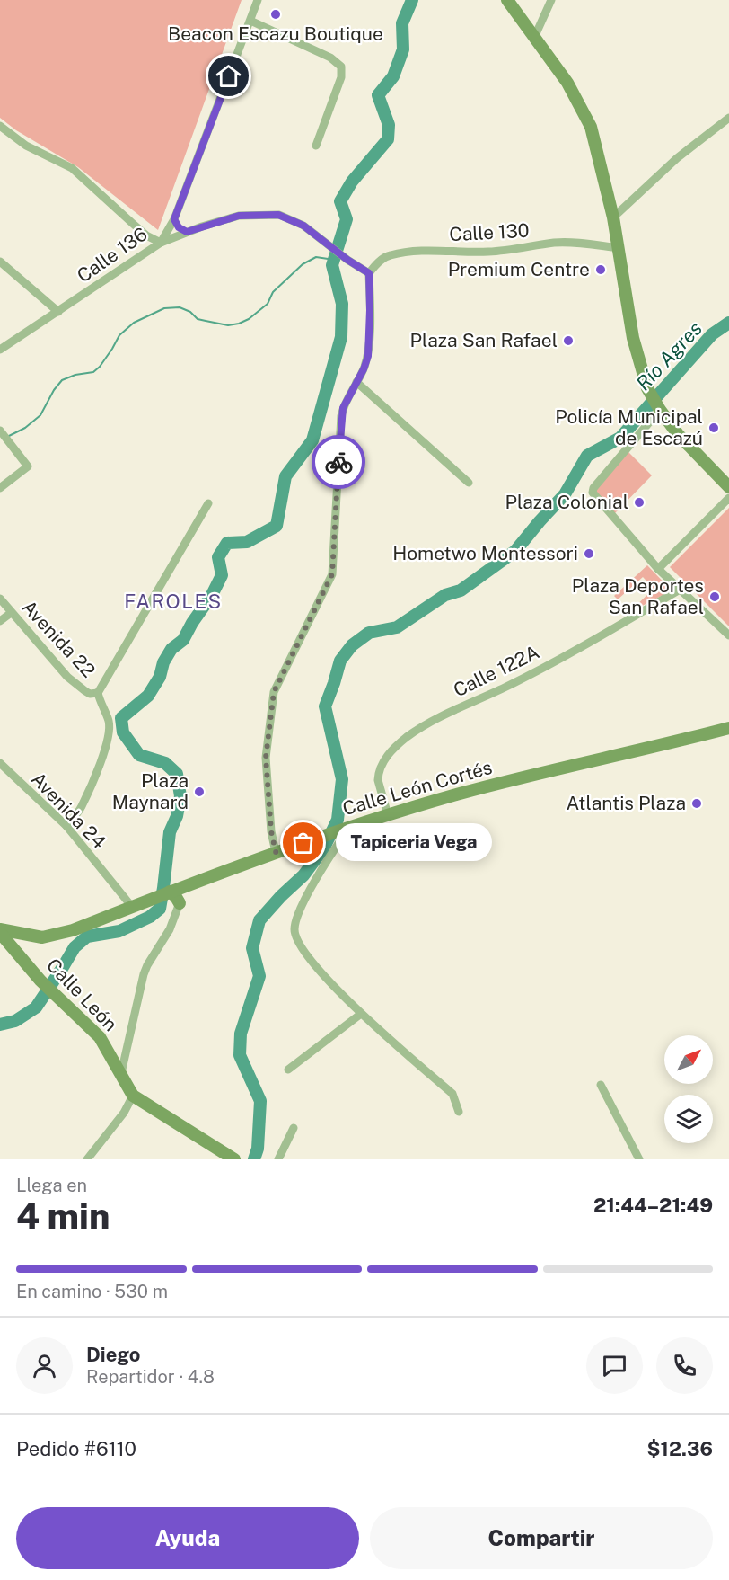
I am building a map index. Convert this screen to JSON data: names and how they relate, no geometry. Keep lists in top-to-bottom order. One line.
{"streets":{"main road":["Calle León Cortés","Calle León"],"street":["Calle 130","Calle 136","Avenida 22","Calle 122A","Avenida 24"]},"crossings":[["Calle 122A","Calle León Cortés"],["Calle León Cortés","Avenida 24"],["Calle León Cortés","Calle León"]],"districts":["FAROLES"],"water":["Río Agres"],"places":["Beacon Escazu Boutique","Premium Centre","Plaza San Rafael","Policía Municipal de Escazú","Plaza Colonial","Hometwo Montessori","Plaza Deportes San Rafael","Plaza Maynard","Atlantis Plaza","Tapiceria Vega"],"north":"top right","page":{"bubble":"Tapiceria Vega","heading":["4 min","Llega en","21:44–21:49"],"panel":["Diego","Repartidor · 4.8","Pedido #6110","$12.36"],"bar":"En camino · 530 m","buttons":["Ayuda","Compartir"]}}
